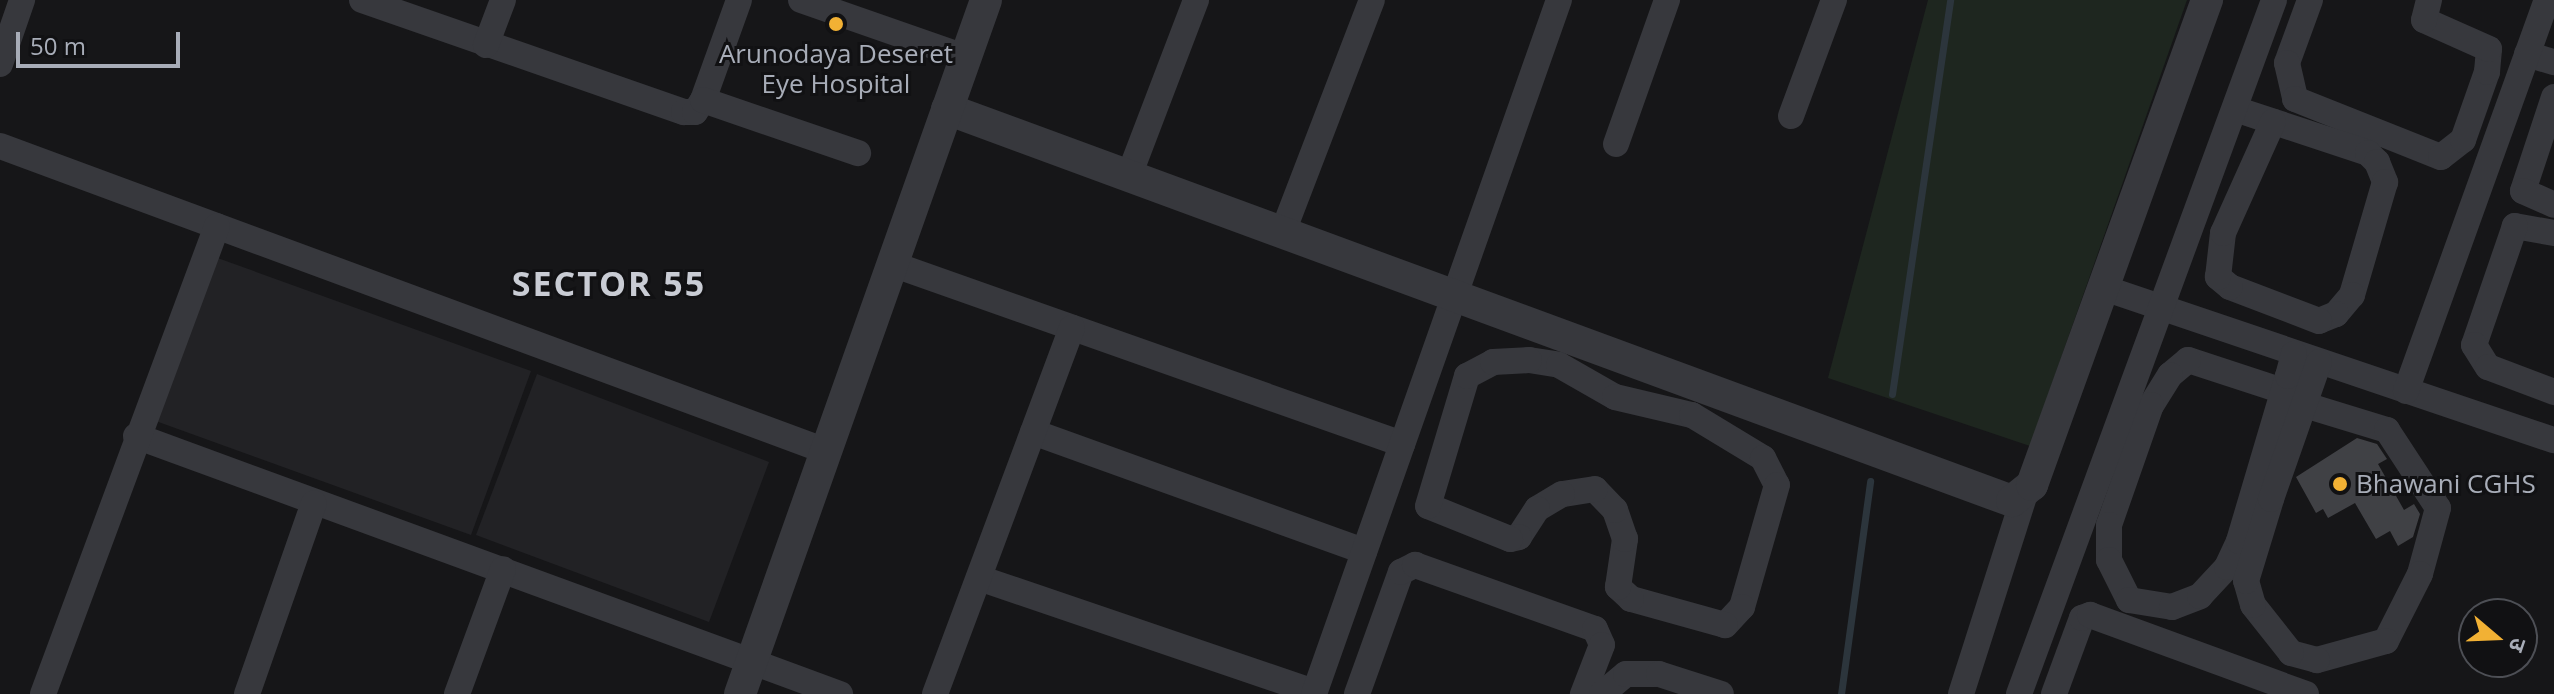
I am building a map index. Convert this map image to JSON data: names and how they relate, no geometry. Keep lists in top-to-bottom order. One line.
{"districts":["SECTOR 55"],"places":["Arunodaya Deseret Eye Hospital","Bhawani CGHS"],"scale_bar":"50 m","north":"right"}
